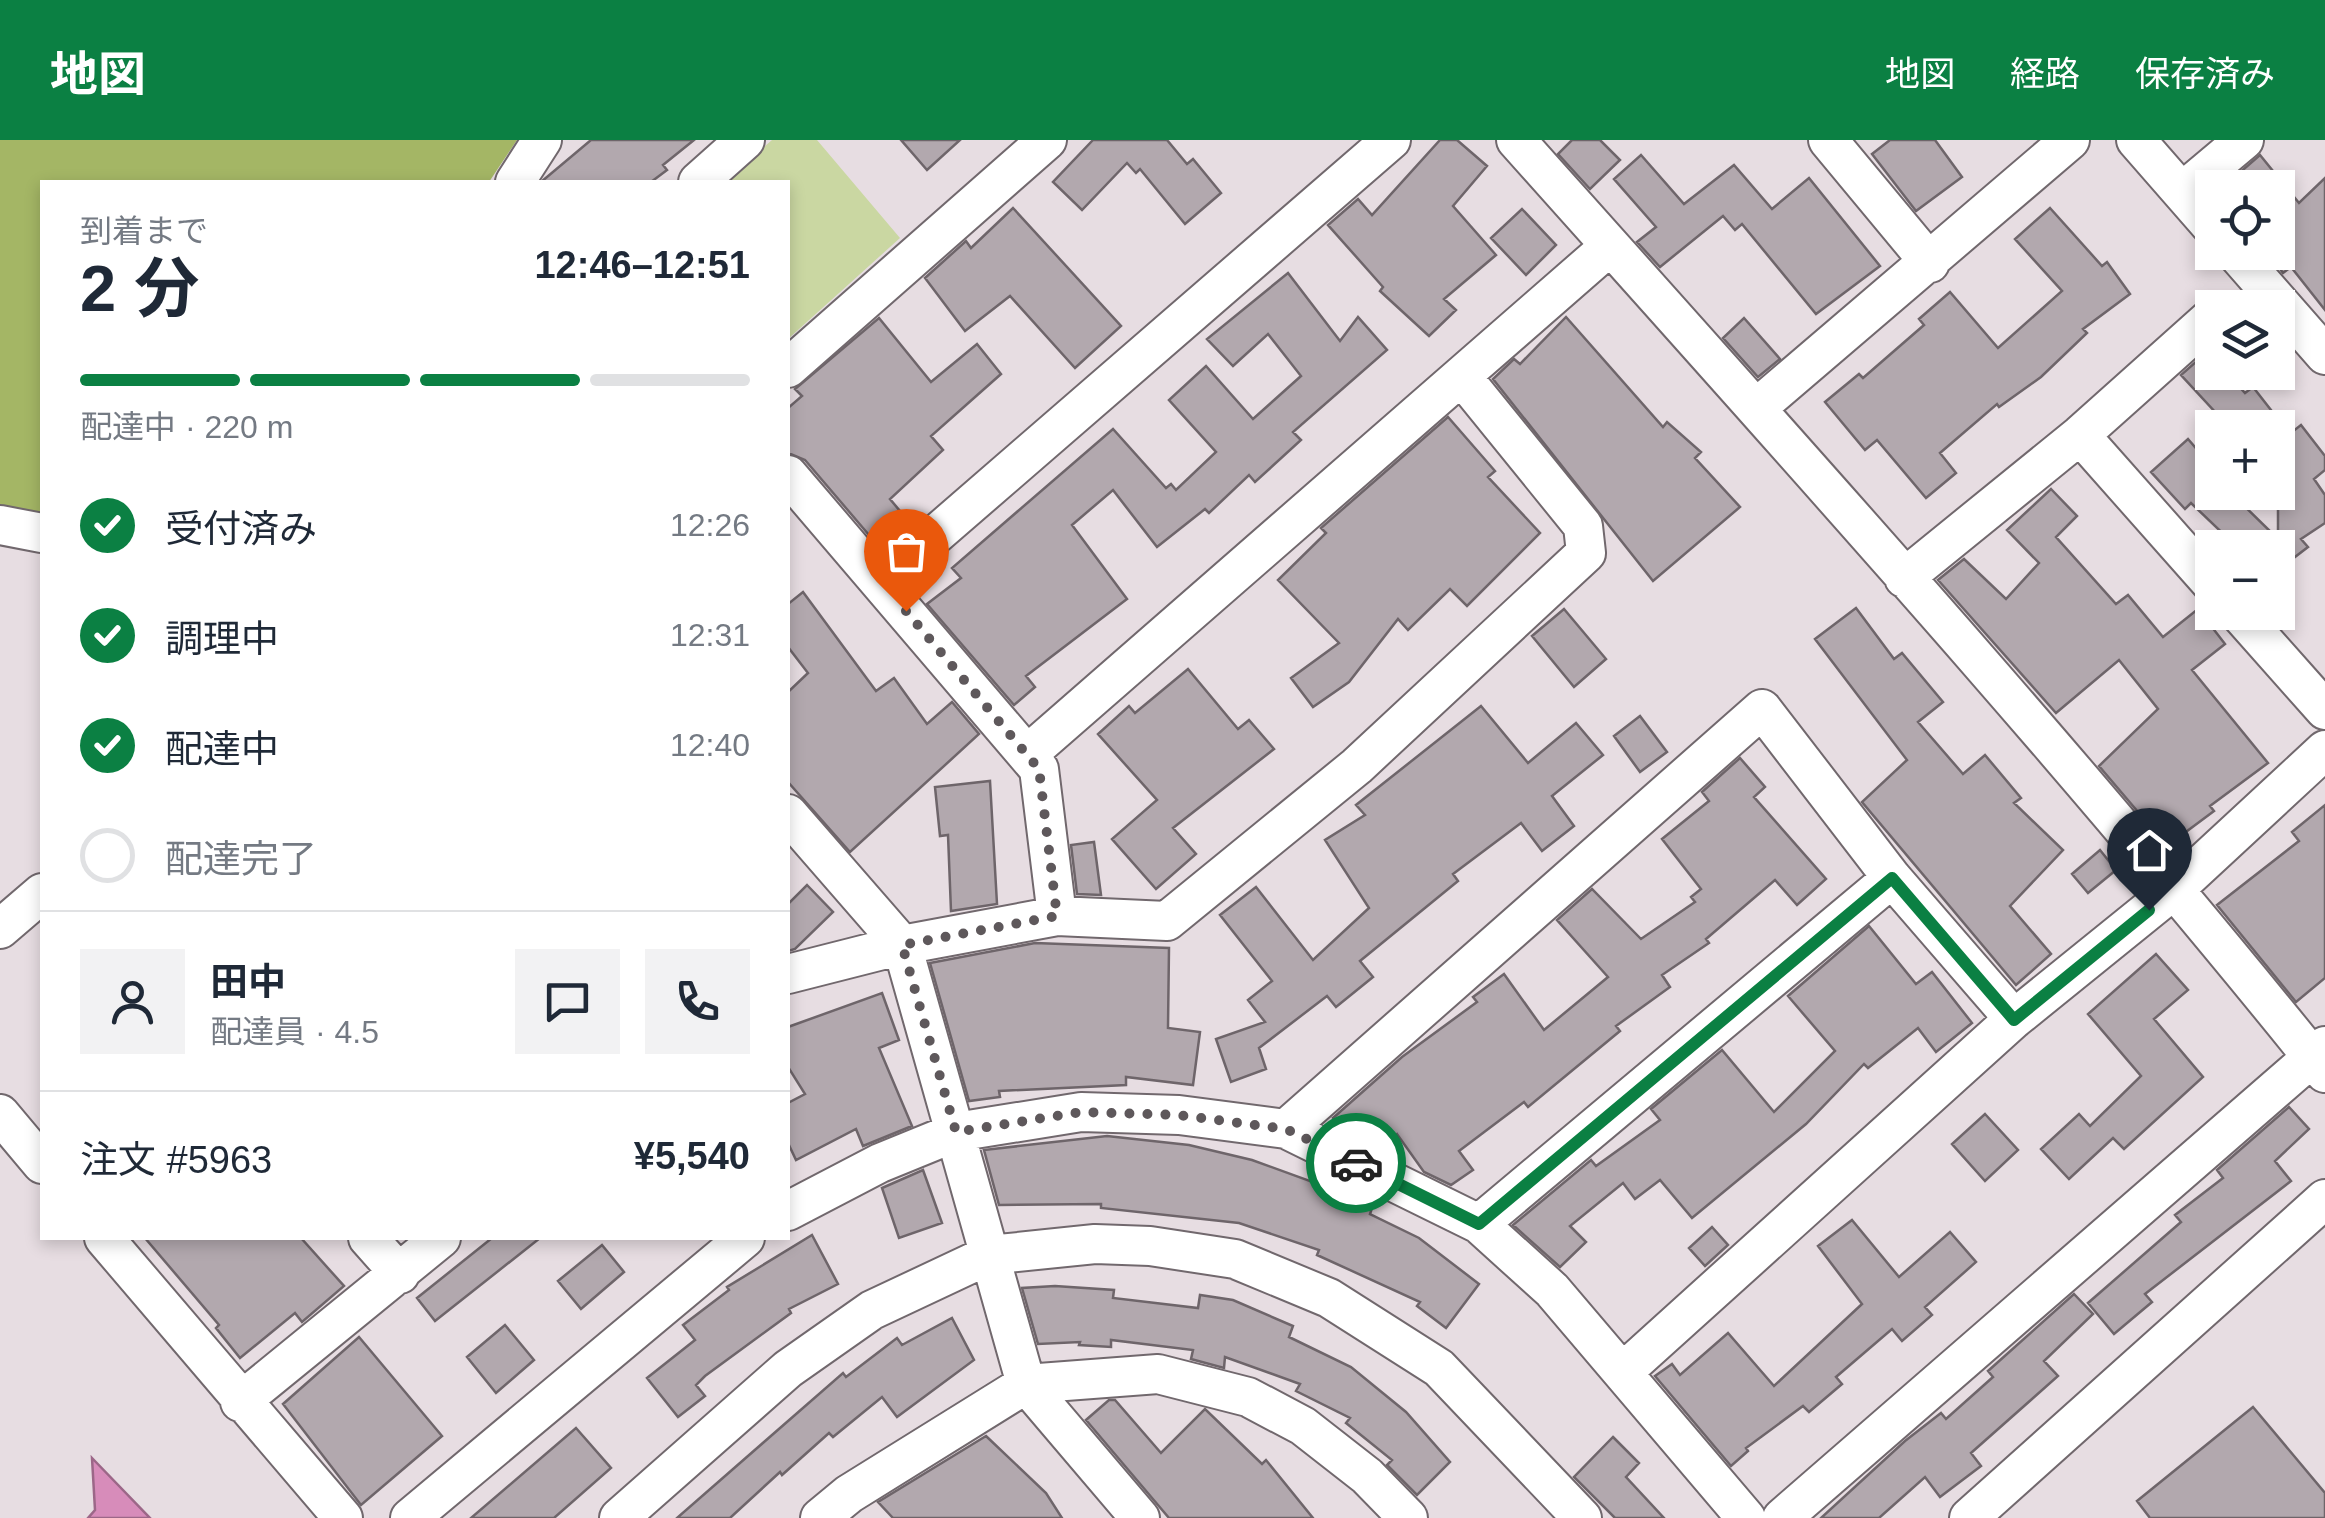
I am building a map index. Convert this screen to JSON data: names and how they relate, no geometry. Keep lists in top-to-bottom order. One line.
{"page":{"header":"地図","nav":["地図","経路","保存済み"],"map_buttons":["+","−"],"heading":["2 分","到着まで","12:46–12:51"],"panel":["田中","配達員 · 4.5","注文 #5963","¥5,540"],"bar":"配達中 · 220 m","list":[["受付済み","12:26"],["調理中","12:31"],["配達中","12:40"],"配達完了"]}}
